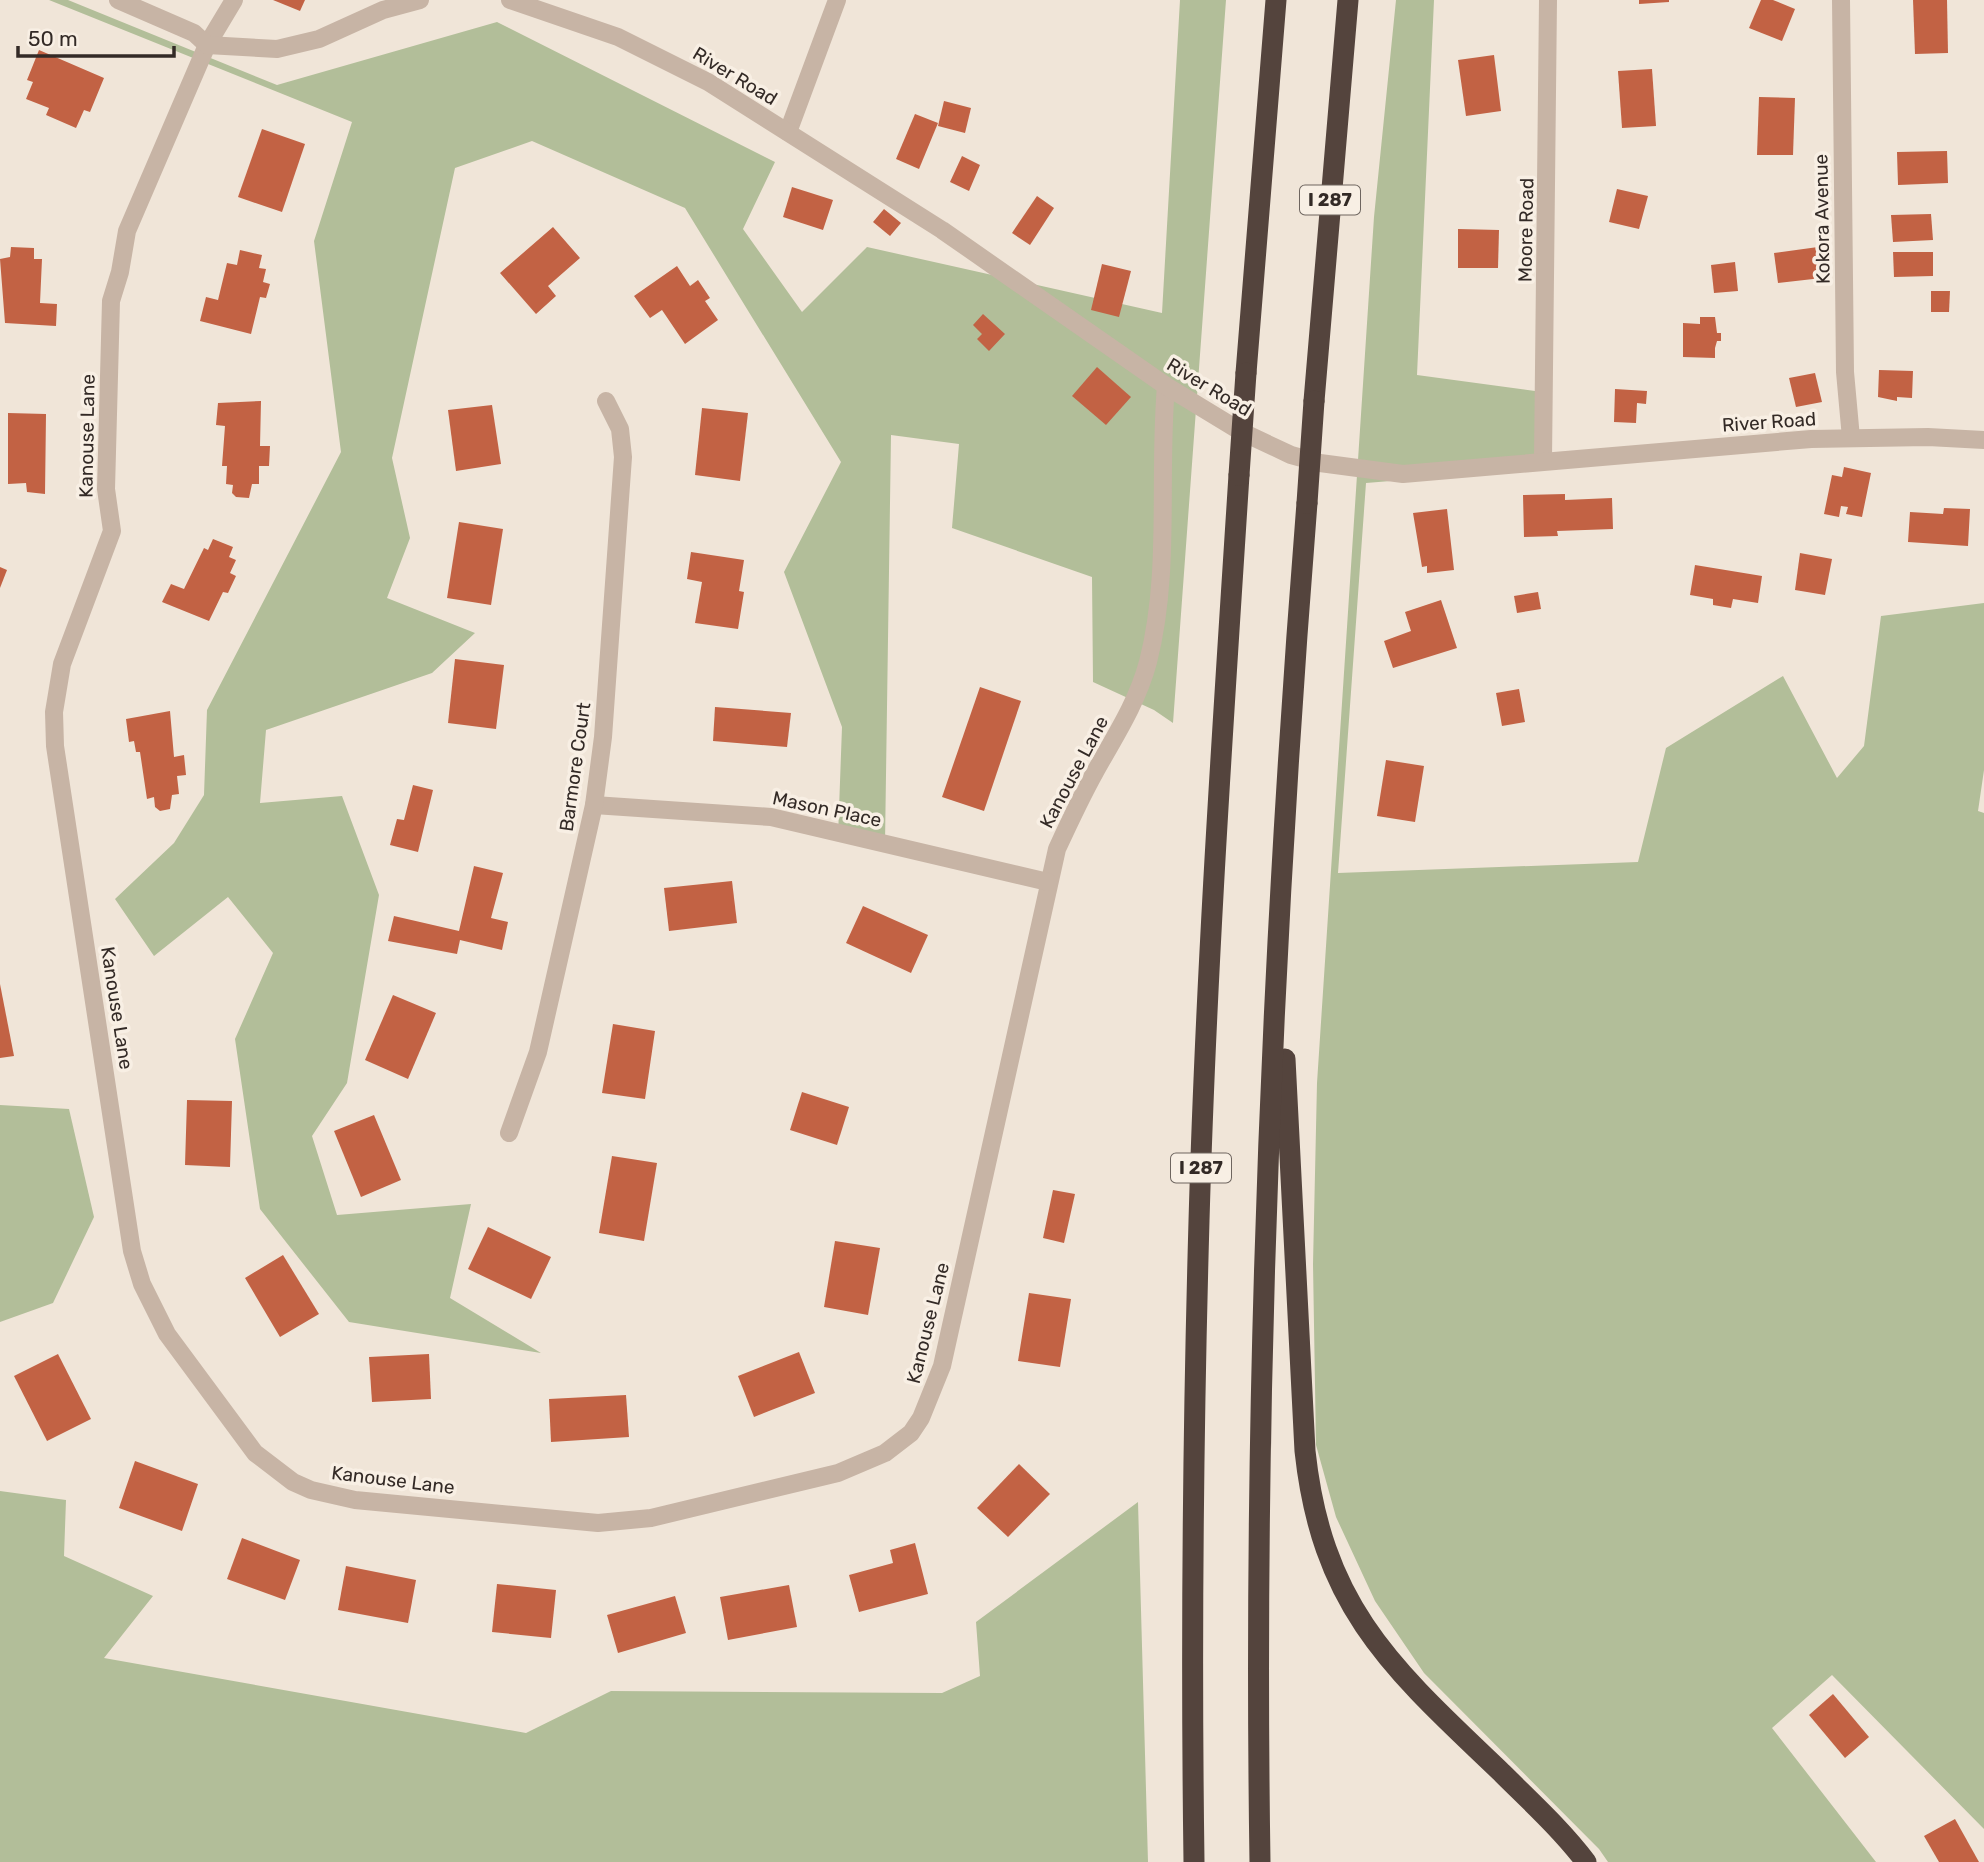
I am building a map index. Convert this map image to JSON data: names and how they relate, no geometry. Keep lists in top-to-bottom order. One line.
{"streets":{"highway":["I 287"],"street":["River Road","Kokora Avenue","Moore Road","Kanouse Lane","Barmore Court","Mason Place"]},"crossings":[["River Road","Kokora Avenue"],["River Road","Moore Road"],["River Road","Kanouse Lane"],["Kanouse Lane","Mason Place"],["Barmore Court","Mason Place"]],"scale_bar":"50 m"}
